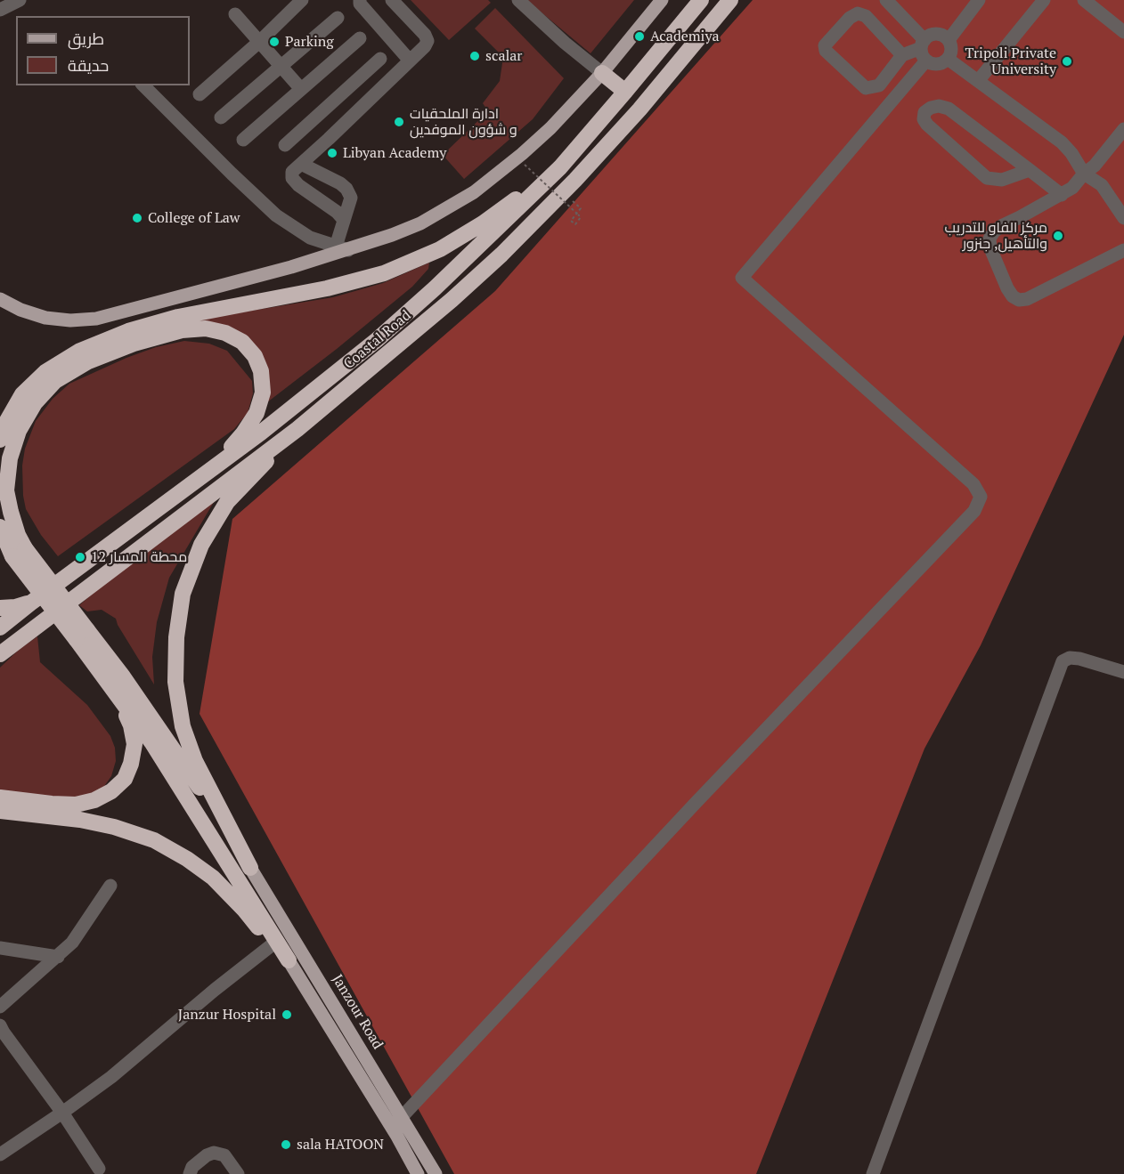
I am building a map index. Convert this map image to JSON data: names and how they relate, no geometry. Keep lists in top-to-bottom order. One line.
{"streets":{"highway":["Coastal Road"],"main road":["Janzour Road"]},"places":["Academiya","Parking","scalar","Tripoli Private University","ادارة الملحقيات و شؤون الموفدين","Libyan Academy","College of Law","مركز الفاو للتدريب والتأهيل, جنزور","محطة المسار 12","Janzur Hospital","sala HATOON"],"legend":["طريق","حديقة"]}
